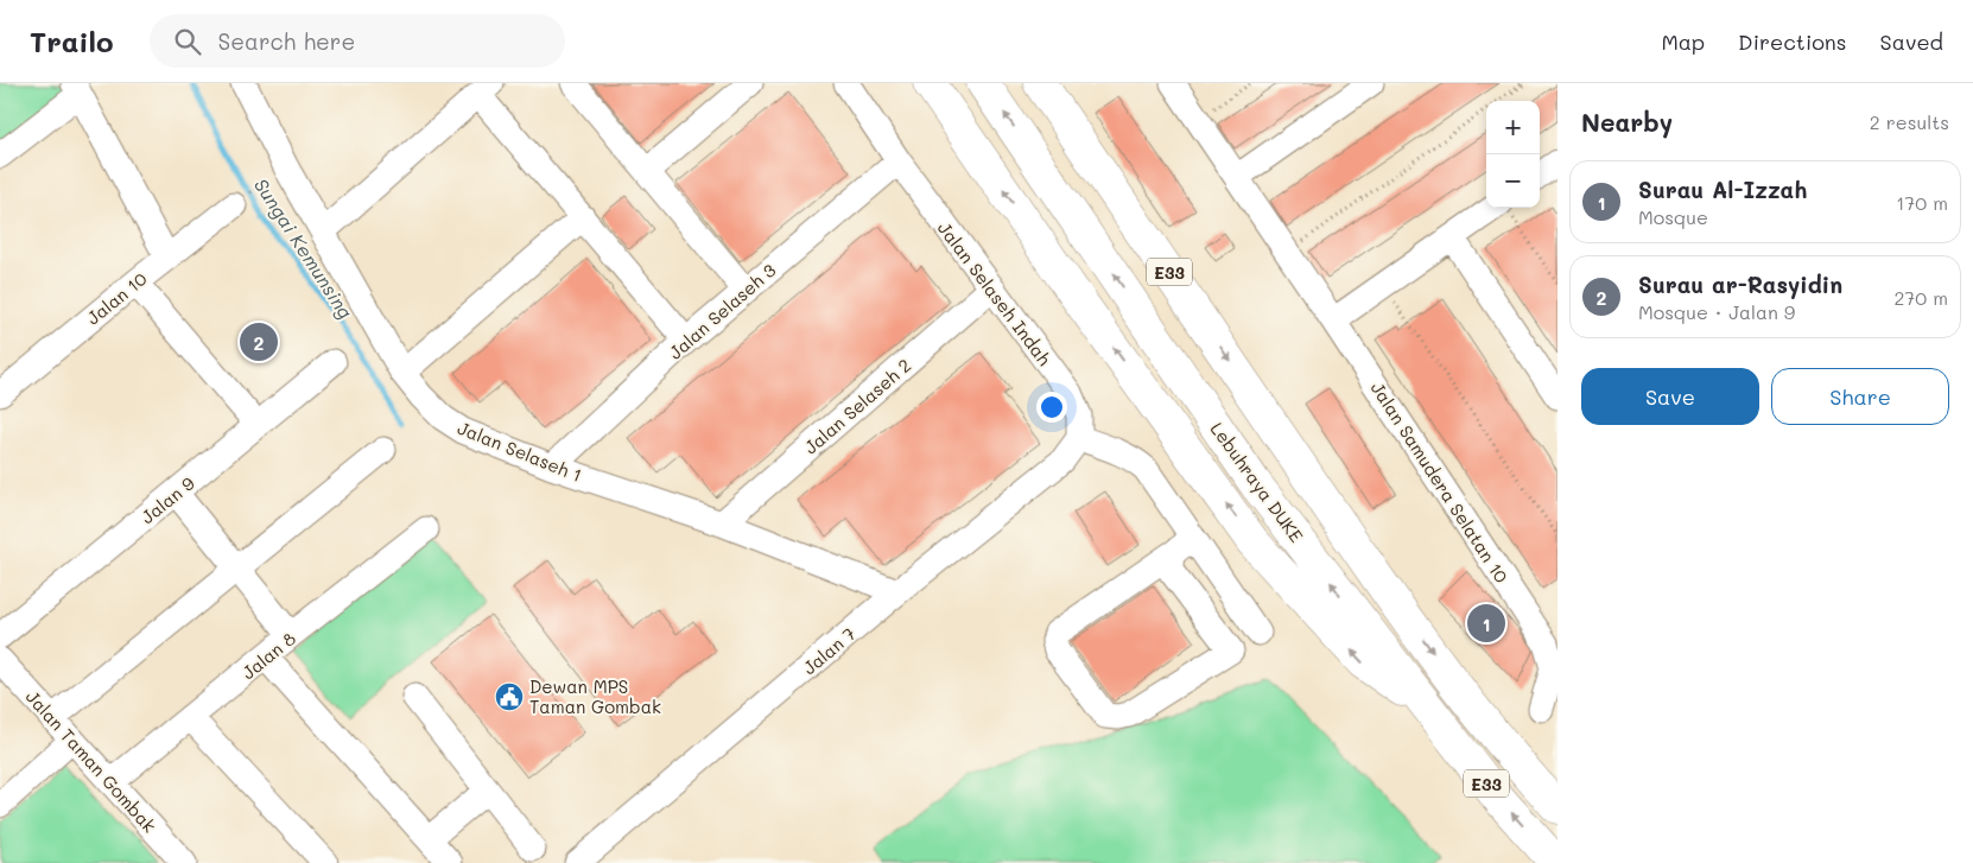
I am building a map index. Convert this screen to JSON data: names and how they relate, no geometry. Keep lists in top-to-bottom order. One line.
{"streets":{"highway":["E33","Lebuhraya DUKE"],"street":["Jalan Selaseh Indah","Jalan 10","Jalan Selaseh 3","Jalan Selaseh 2","Jalan Selaseh 1","Jalan Samudera Selatan 10","Jalan 9","Jalan 7","Jalan 8","Jalan Taman Gombak"]},"crossings":[["Jalan Selaseh Indah","Jalan Selaseh 3"],["Jalan Selaseh Indah","Jalan Selaseh 2"],["Jalan Selaseh Indah","Jalan 7"],["Jalan Selaseh 3","Jalan Selaseh 1"],["Jalan Selaseh 2","Jalan Selaseh 1"],["Jalan Selaseh 1","Jalan 7"],["Jalan 8","Jalan Taman Gombak"]],"water":["Sungai Kemunsing"],"places":{"public building":["Dewan MPS Taman Gombak"]},"page":{"header":"Trailo","search":"Search here","nav":["Map","Directions","Saved"],"heading":["Nearby","2 results"],"map_buttons":["+","−"],"list":[{"mark":"1","name":"Surau Al-Izzah","note":"Mosque","value":"170 m"},{"mark":"2","name":"Surau ar-Rasyidin","note":"Mosque · Jalan 9","value":"270 m"}],"pins":["2","1"],"buttons":["Save","Share"]}}
